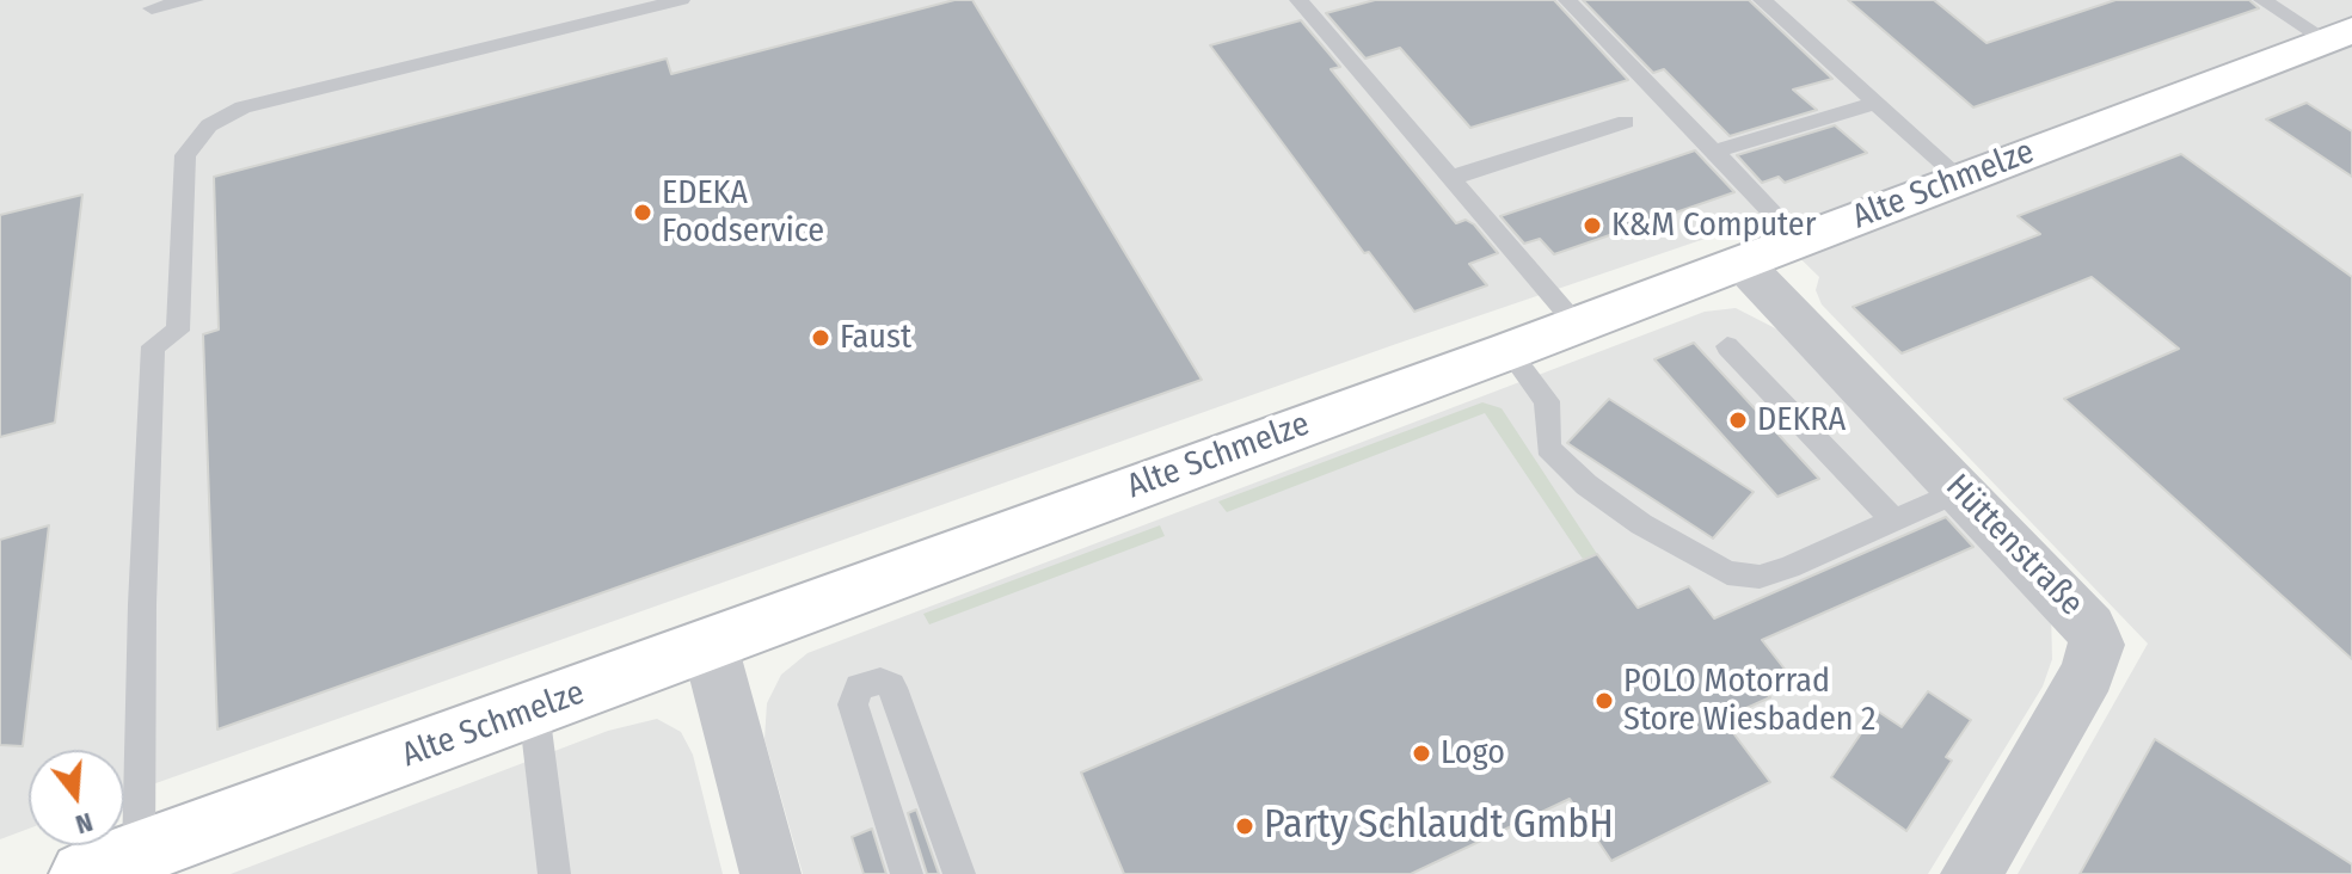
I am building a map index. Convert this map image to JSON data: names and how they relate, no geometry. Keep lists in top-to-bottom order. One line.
{"streets":{"street":["Alte Schmelze","Hüttenstraße"]},"crossings":[["Alte Schmelze","Hüttenstraße"]],"places":["EDEKA Foodservice","K&M Computer","Faust","DEKRA","POLO Motorrad Store Wiesbaden 2","Logo","Party Schlaudt GmbH"],"north":"bottom"}
